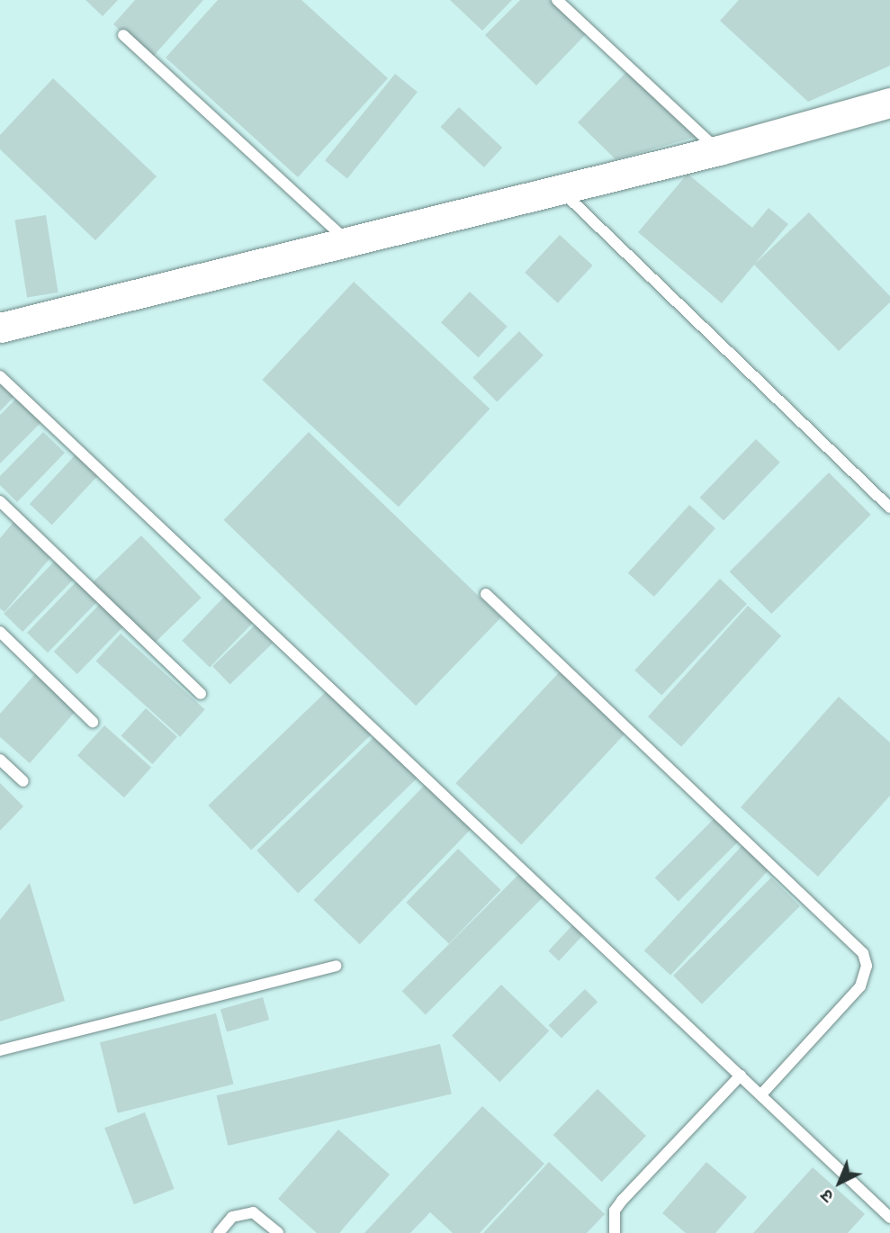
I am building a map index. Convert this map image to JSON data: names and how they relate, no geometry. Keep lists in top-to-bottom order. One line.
{"north":"bottom left"}
